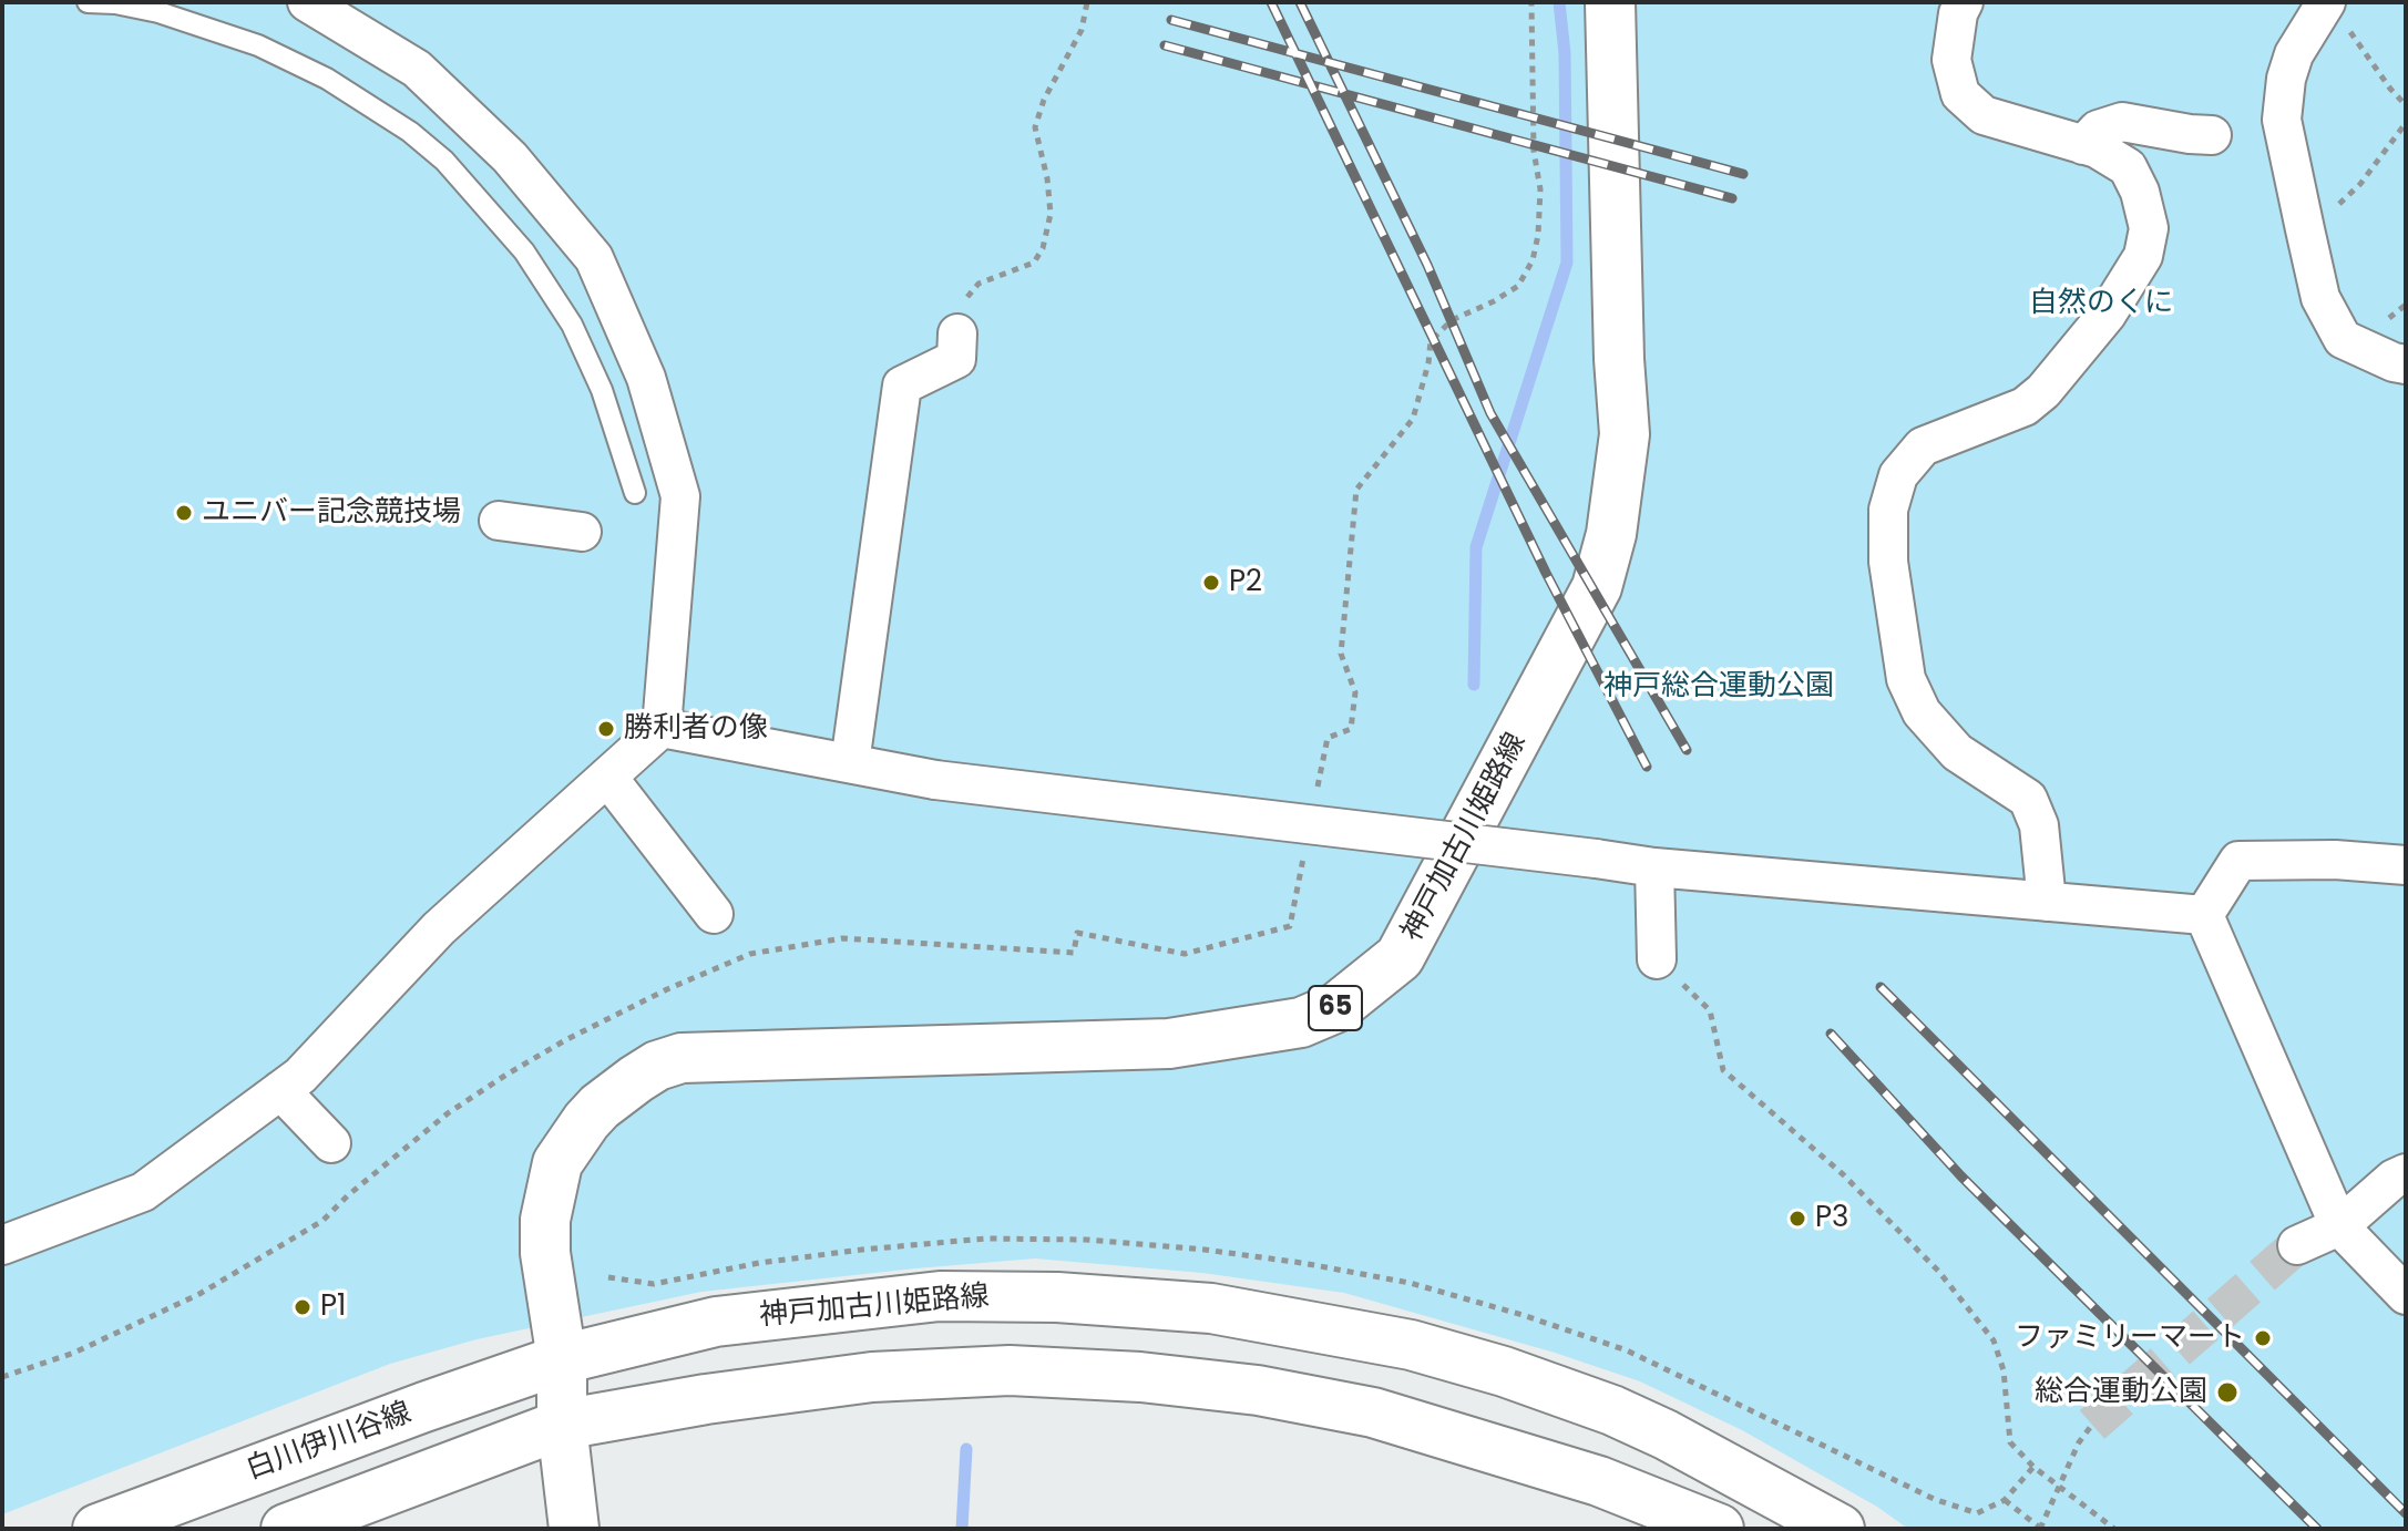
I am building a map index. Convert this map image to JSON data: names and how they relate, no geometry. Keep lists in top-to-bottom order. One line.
{"streets":{"main road":["神戸加古川姫路線","65","白川伊川谷線"]},"crossings":[["神戸加古川姫路線","白川伊川谷線"]],"parks":["自然のくに","神戸総合運動公園"],"places":["ユニバー記念競技場","P2","勝利者の像","P3","P1","ファミリーマート","総合運動公園"]}
